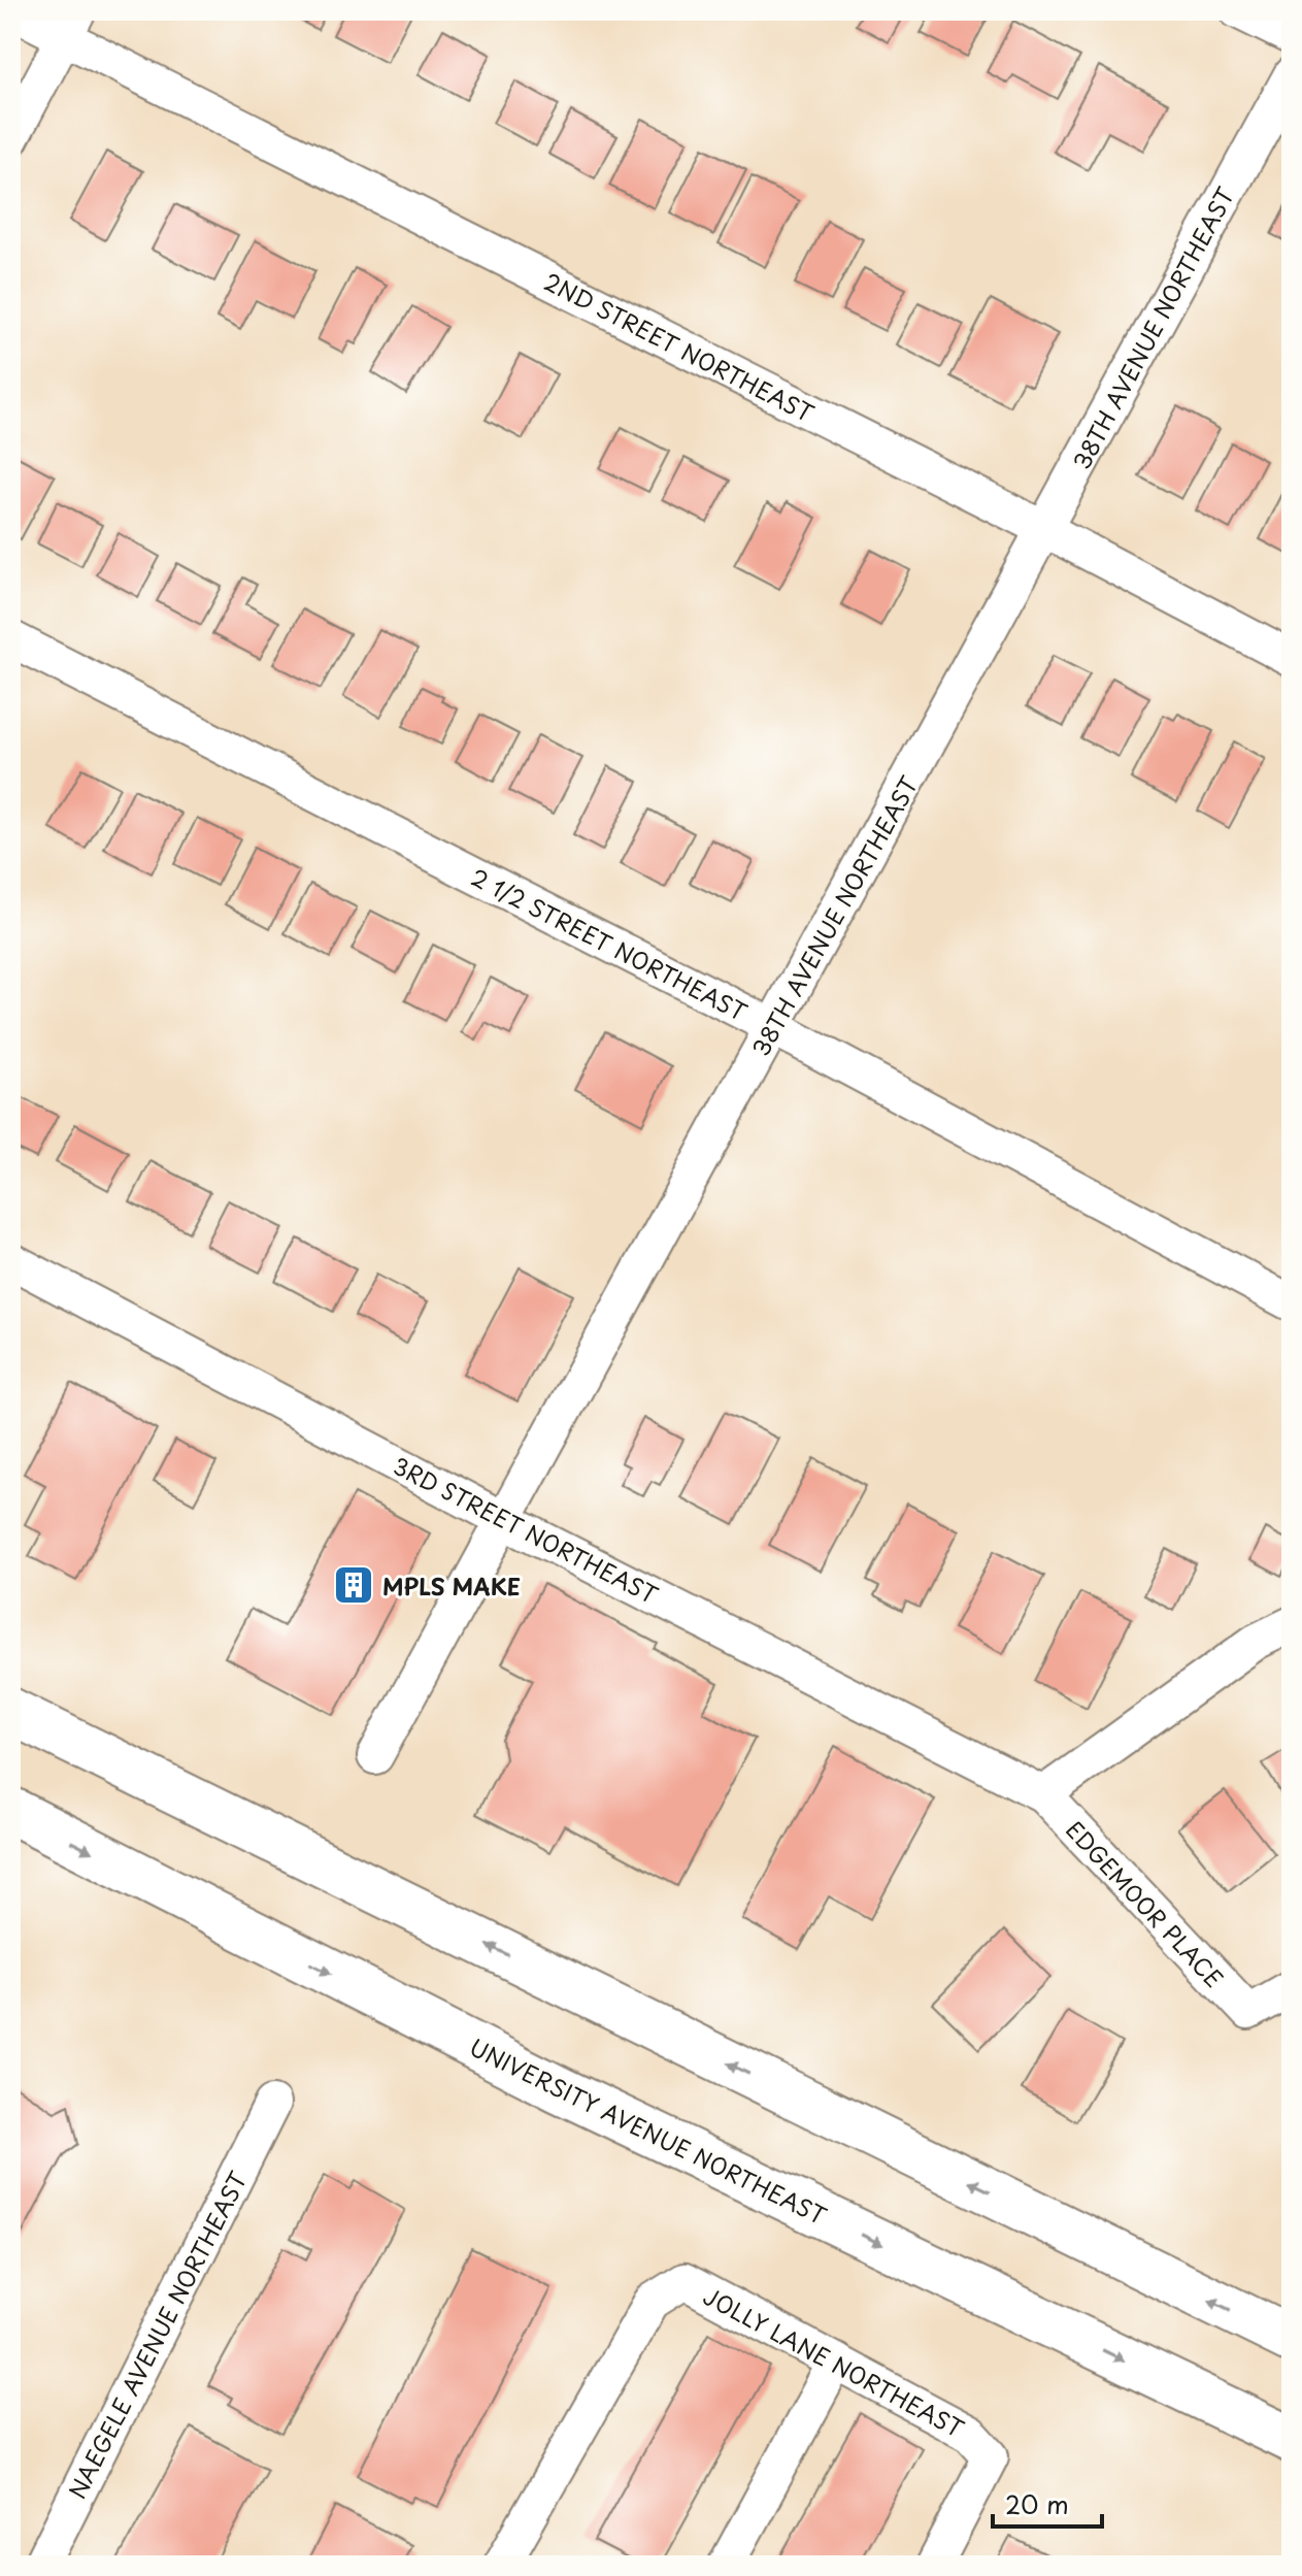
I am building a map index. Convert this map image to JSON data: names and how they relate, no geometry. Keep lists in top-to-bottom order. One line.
{"streets":{"main road":["UNIVERSITY AVENUE NORTHEAST"],"street":["38TH AVENUE NORTHEAST","2ND STREET NORTHEAST","2 1/2 STREET NORTHEAST","3RD STREET NORTHEAST","EDGEMOOR PLACE","NAEGELE AVENUE NORTHEAST","JOLLY LANE NORTHEAST"]},"crossings":[["38TH AVENUE NORTHEAST","2ND STREET NORTHEAST"],["38TH AVENUE NORTHEAST","2 1/2 STREET NORTHEAST"],["38TH AVENUE NORTHEAST","3RD STREET NORTHEAST"],["3RD STREET NORTHEAST","EDGEMOOR PLACE"]],"places":{"building":["MPLS MAKE"]},"scale_bar":"20 m"}
